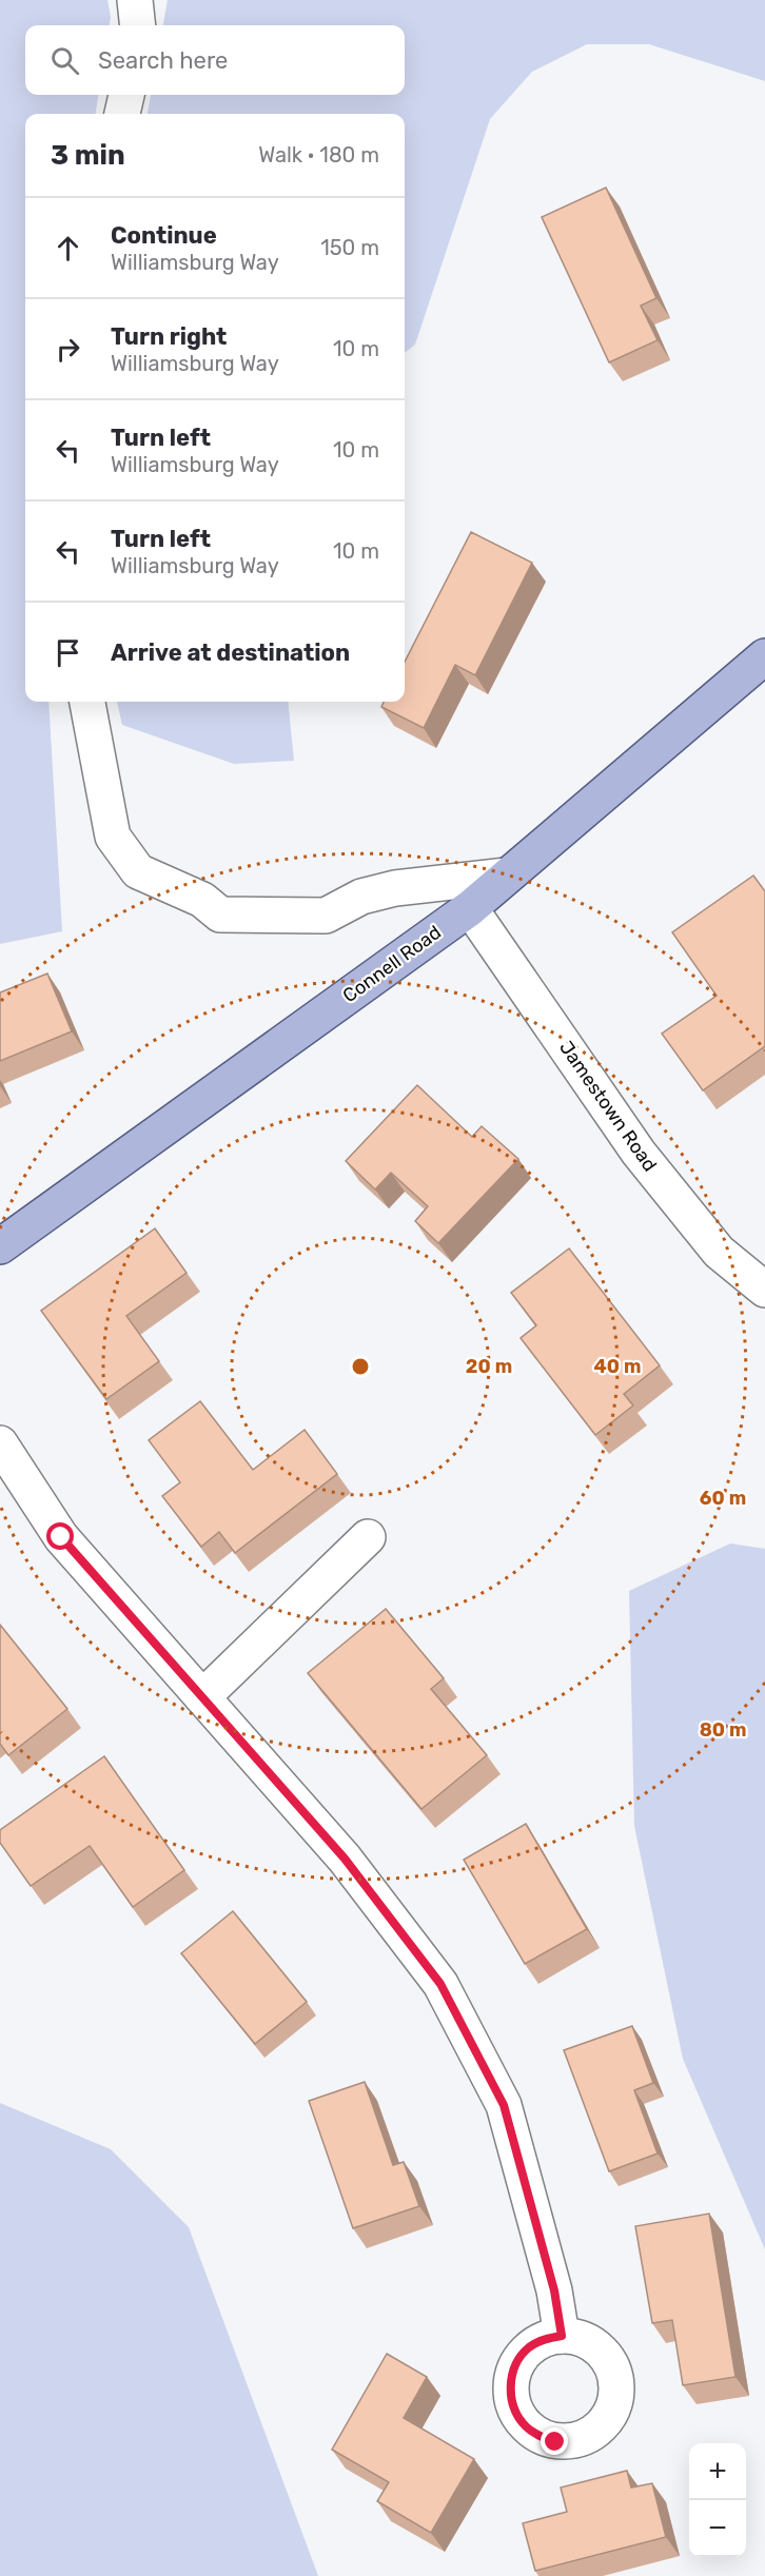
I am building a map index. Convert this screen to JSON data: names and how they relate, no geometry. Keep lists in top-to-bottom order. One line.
{"streets":{"main road":["Connell Road"],"street":["Jamestown Road"]},"crossings":[["Connell Road","Jamestown Road"]],"page":{"search":"Search here","heading":["3 min","Walk · 180 m"],"list":[["Continue","Williamsburg Way","150 m"],["Turn right","Williamsburg Way","10 m"],["Turn left","Williamsburg Way","10 m"],["Turn left","Williamsburg Way","10 m"],"Arrive at destination"],"map_buttons":["+","−"]},"rings":["20 m","40 m","60 m","80 m"]}
